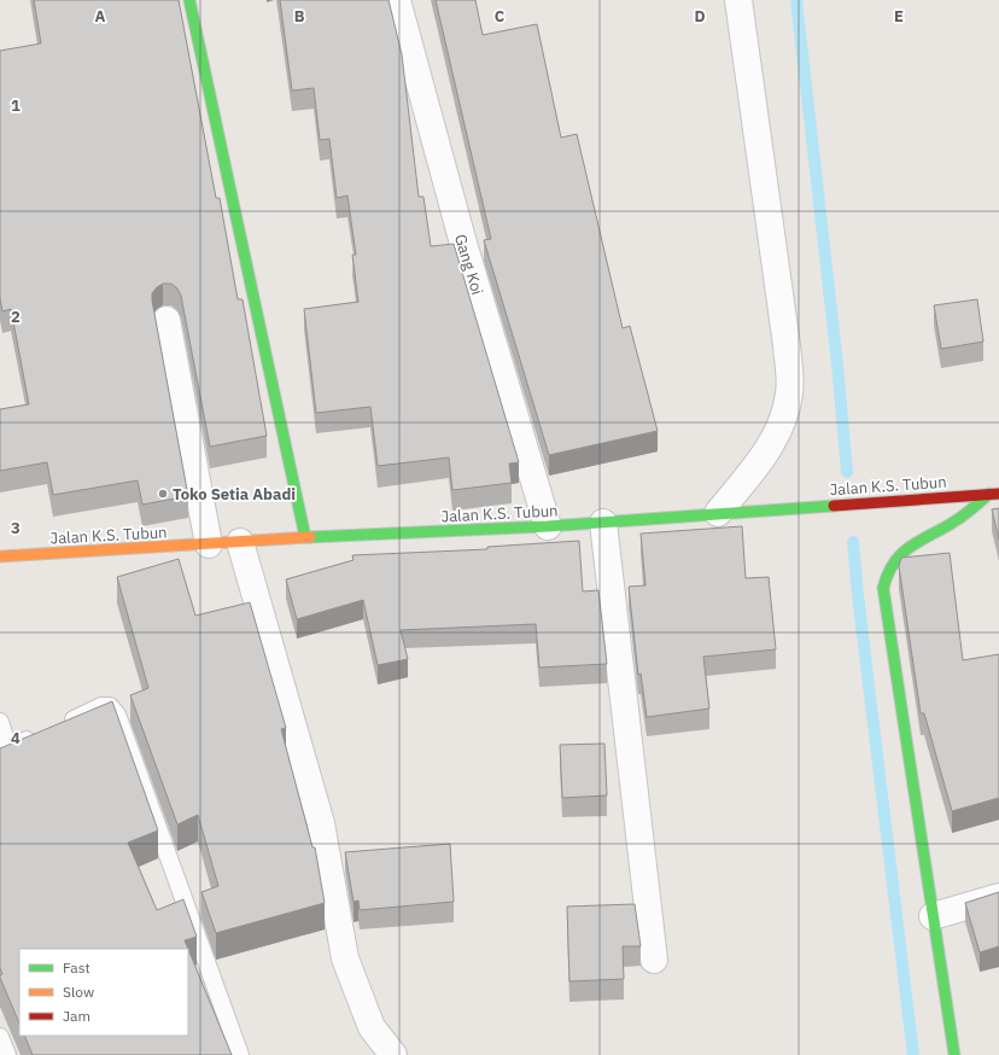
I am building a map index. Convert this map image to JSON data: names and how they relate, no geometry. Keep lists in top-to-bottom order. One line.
{"streets":{"street":["Gang Koi","Jalan K.S. Tubun"]},"crossings":[["Gang Koi","Jalan K.S. Tubun"]],"places":["Toko Setia Abadi"],"legend":["Fast","Slow","Jam"],"grid":{"columns":["A","B","C","D","E"],"rows":["1","2","3","4"]}}
